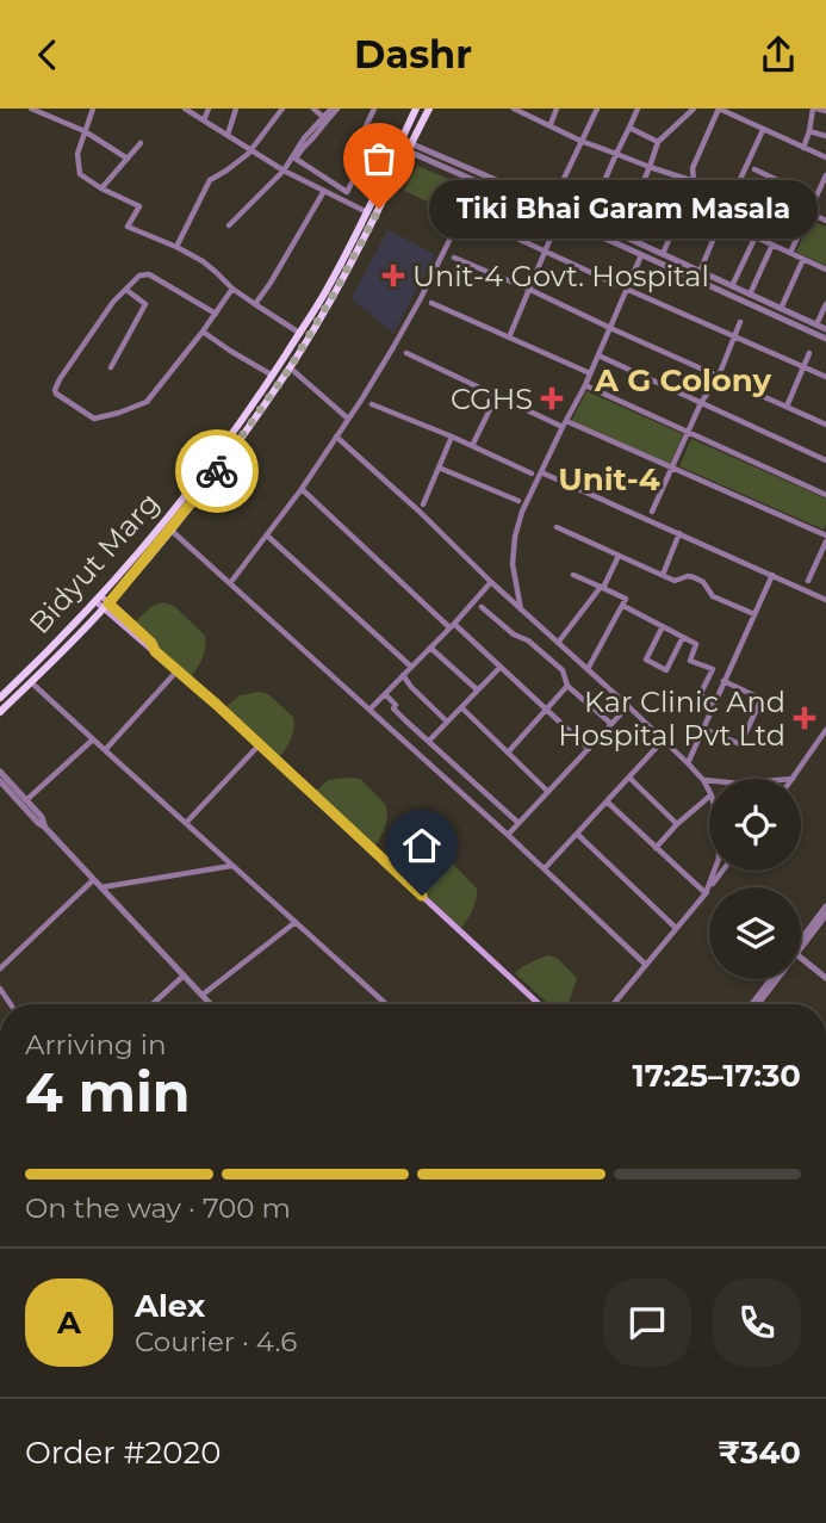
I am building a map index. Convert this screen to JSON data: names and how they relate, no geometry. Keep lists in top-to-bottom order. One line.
{"streets":{"main road":["Bidyut Marg"]},"districts":["A G Colony","Unit-4"],"places":{"other":["Tiki Bhai Garam Masala"],"health":["Unit-4 Govt. Hospital","CGHS","Kar Clinic And Hospital Pvt Ltd"]},"page":{"header":"Dashr","bubble":"Tiki Bhai Garam Masala","heading":["4 min","Arriving in","17:25–17:30"],"panel":["Alex","Courier · 4.6","Order #2020","₹340"],"bar":"On the way · 700 m","round":"A"}}
